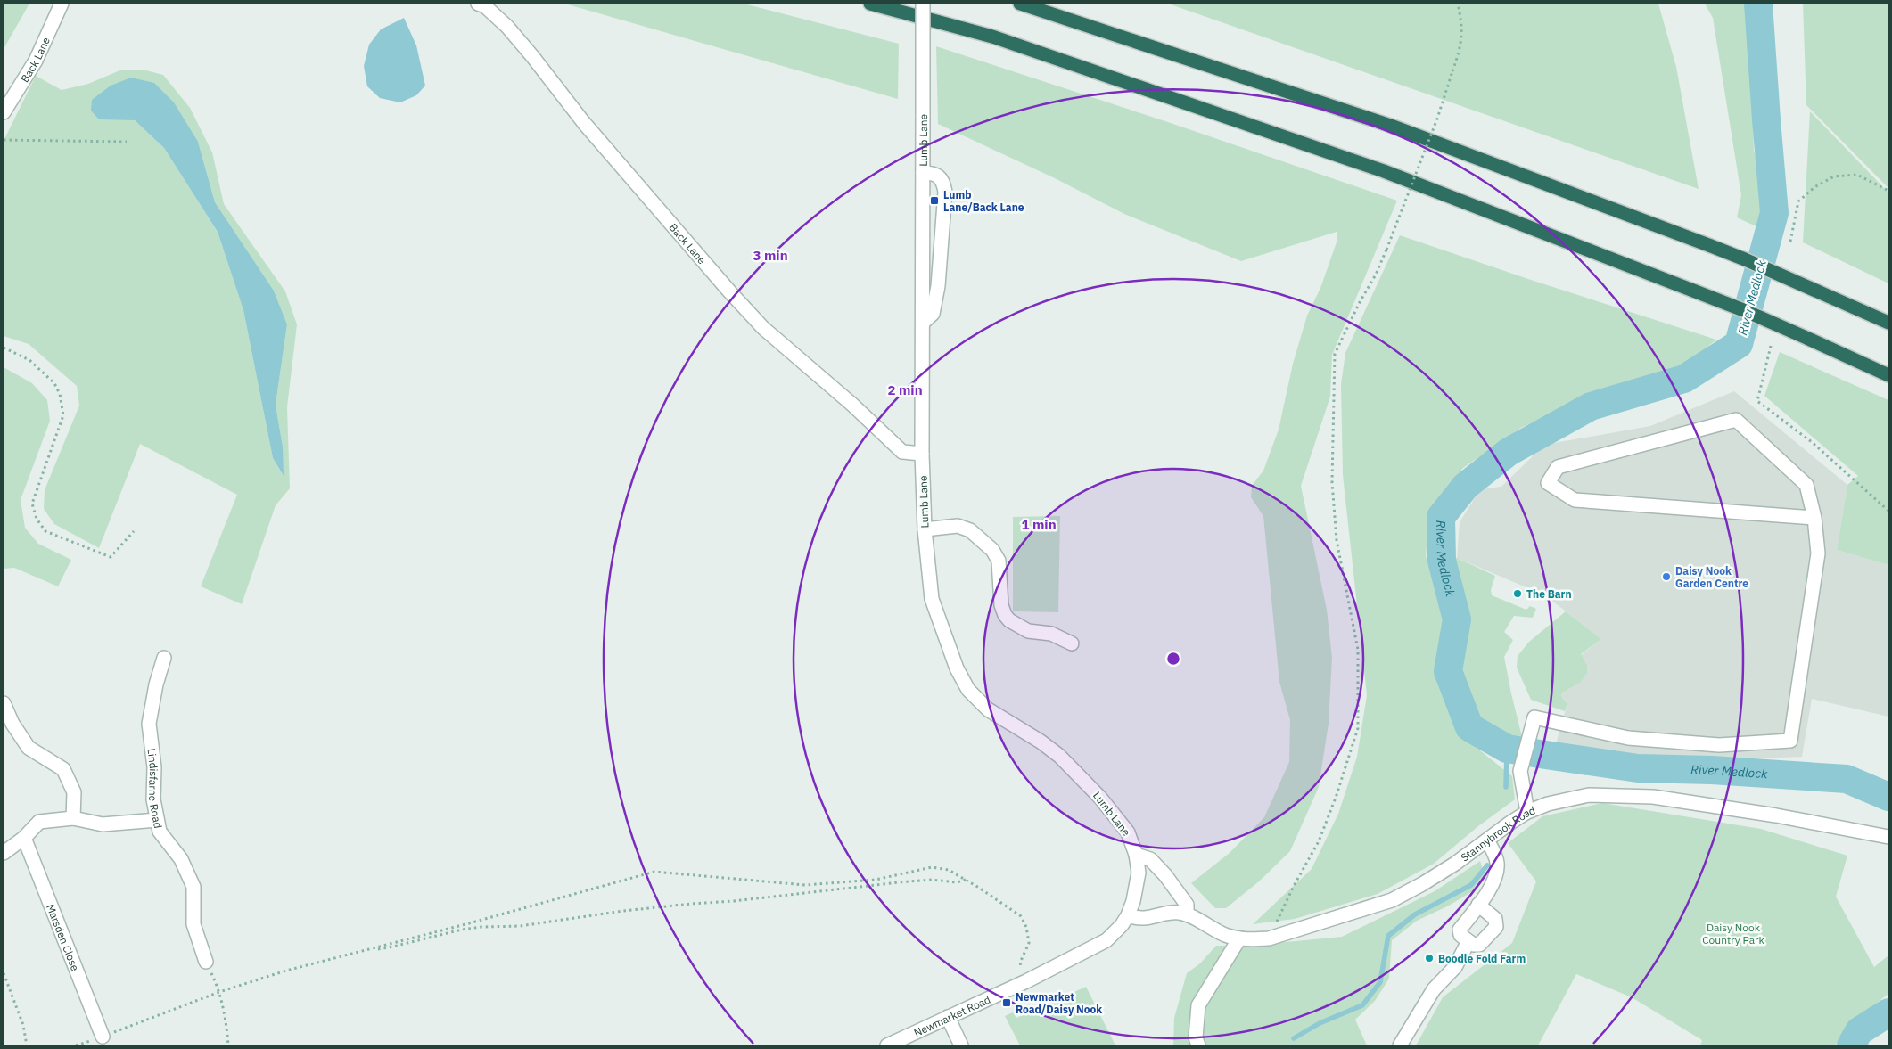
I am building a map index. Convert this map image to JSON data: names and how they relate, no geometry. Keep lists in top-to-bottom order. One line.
{"streets":{"street":["Back Lane","Lumb Lane","Lindisfarne Road","Stannybrook Road","Marsden Close","Newmarket Road"]},"crossings":[["Back Lane","Lumb Lane"],["Lumb Lane","Stannybrook Road"],["Lumb Lane","Newmarket Road"],["Stannybrook Road","Newmarket Road"]],"water":["River Medlock"],"parks":["Daisy Nook Country Park"],"places":{"transit":["Lumb Lane/Back Lane","Newmarket Road/Daisy Nook"],"other":["Daisy Nook Garden Centre","The Barn","Boodle Fold Farm"]},"rings":["3 min","2 min","1 min"]}
